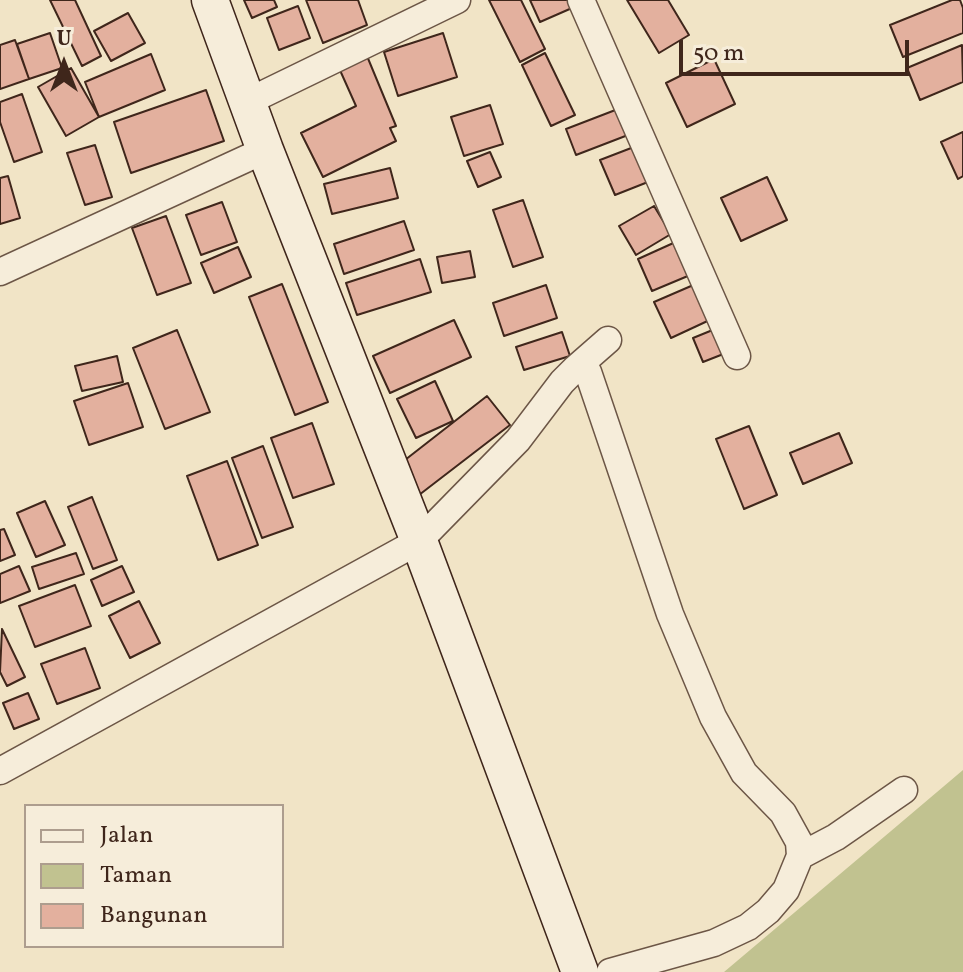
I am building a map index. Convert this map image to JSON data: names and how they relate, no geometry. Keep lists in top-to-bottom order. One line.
{"legend":["Jalan","Taman","Bangunan"],"scale_bar":"50 m","north":"top"}
